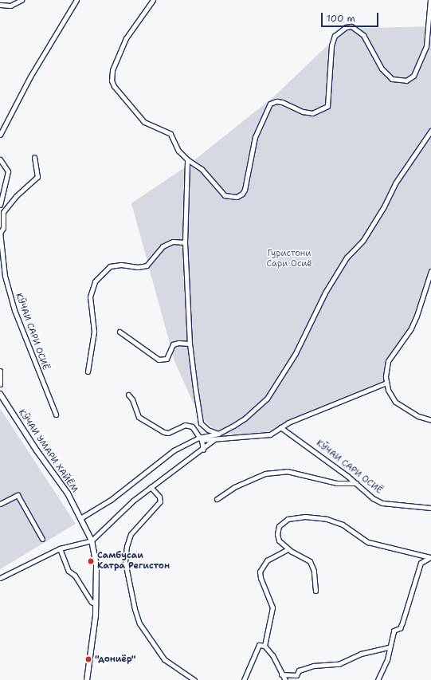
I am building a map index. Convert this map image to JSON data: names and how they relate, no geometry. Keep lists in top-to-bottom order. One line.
{"streets":{"main road":["КӮЧАИ УМАРИ ХАЙЁМ"],"street":["КӮЧАИ САРИ ОСИЁ"]},"parks":["Гуристони Сари Осиё"],"places":["Самбусаи Катра Регистон","\"дониёр\""],"scale_bar":"100 m"}
